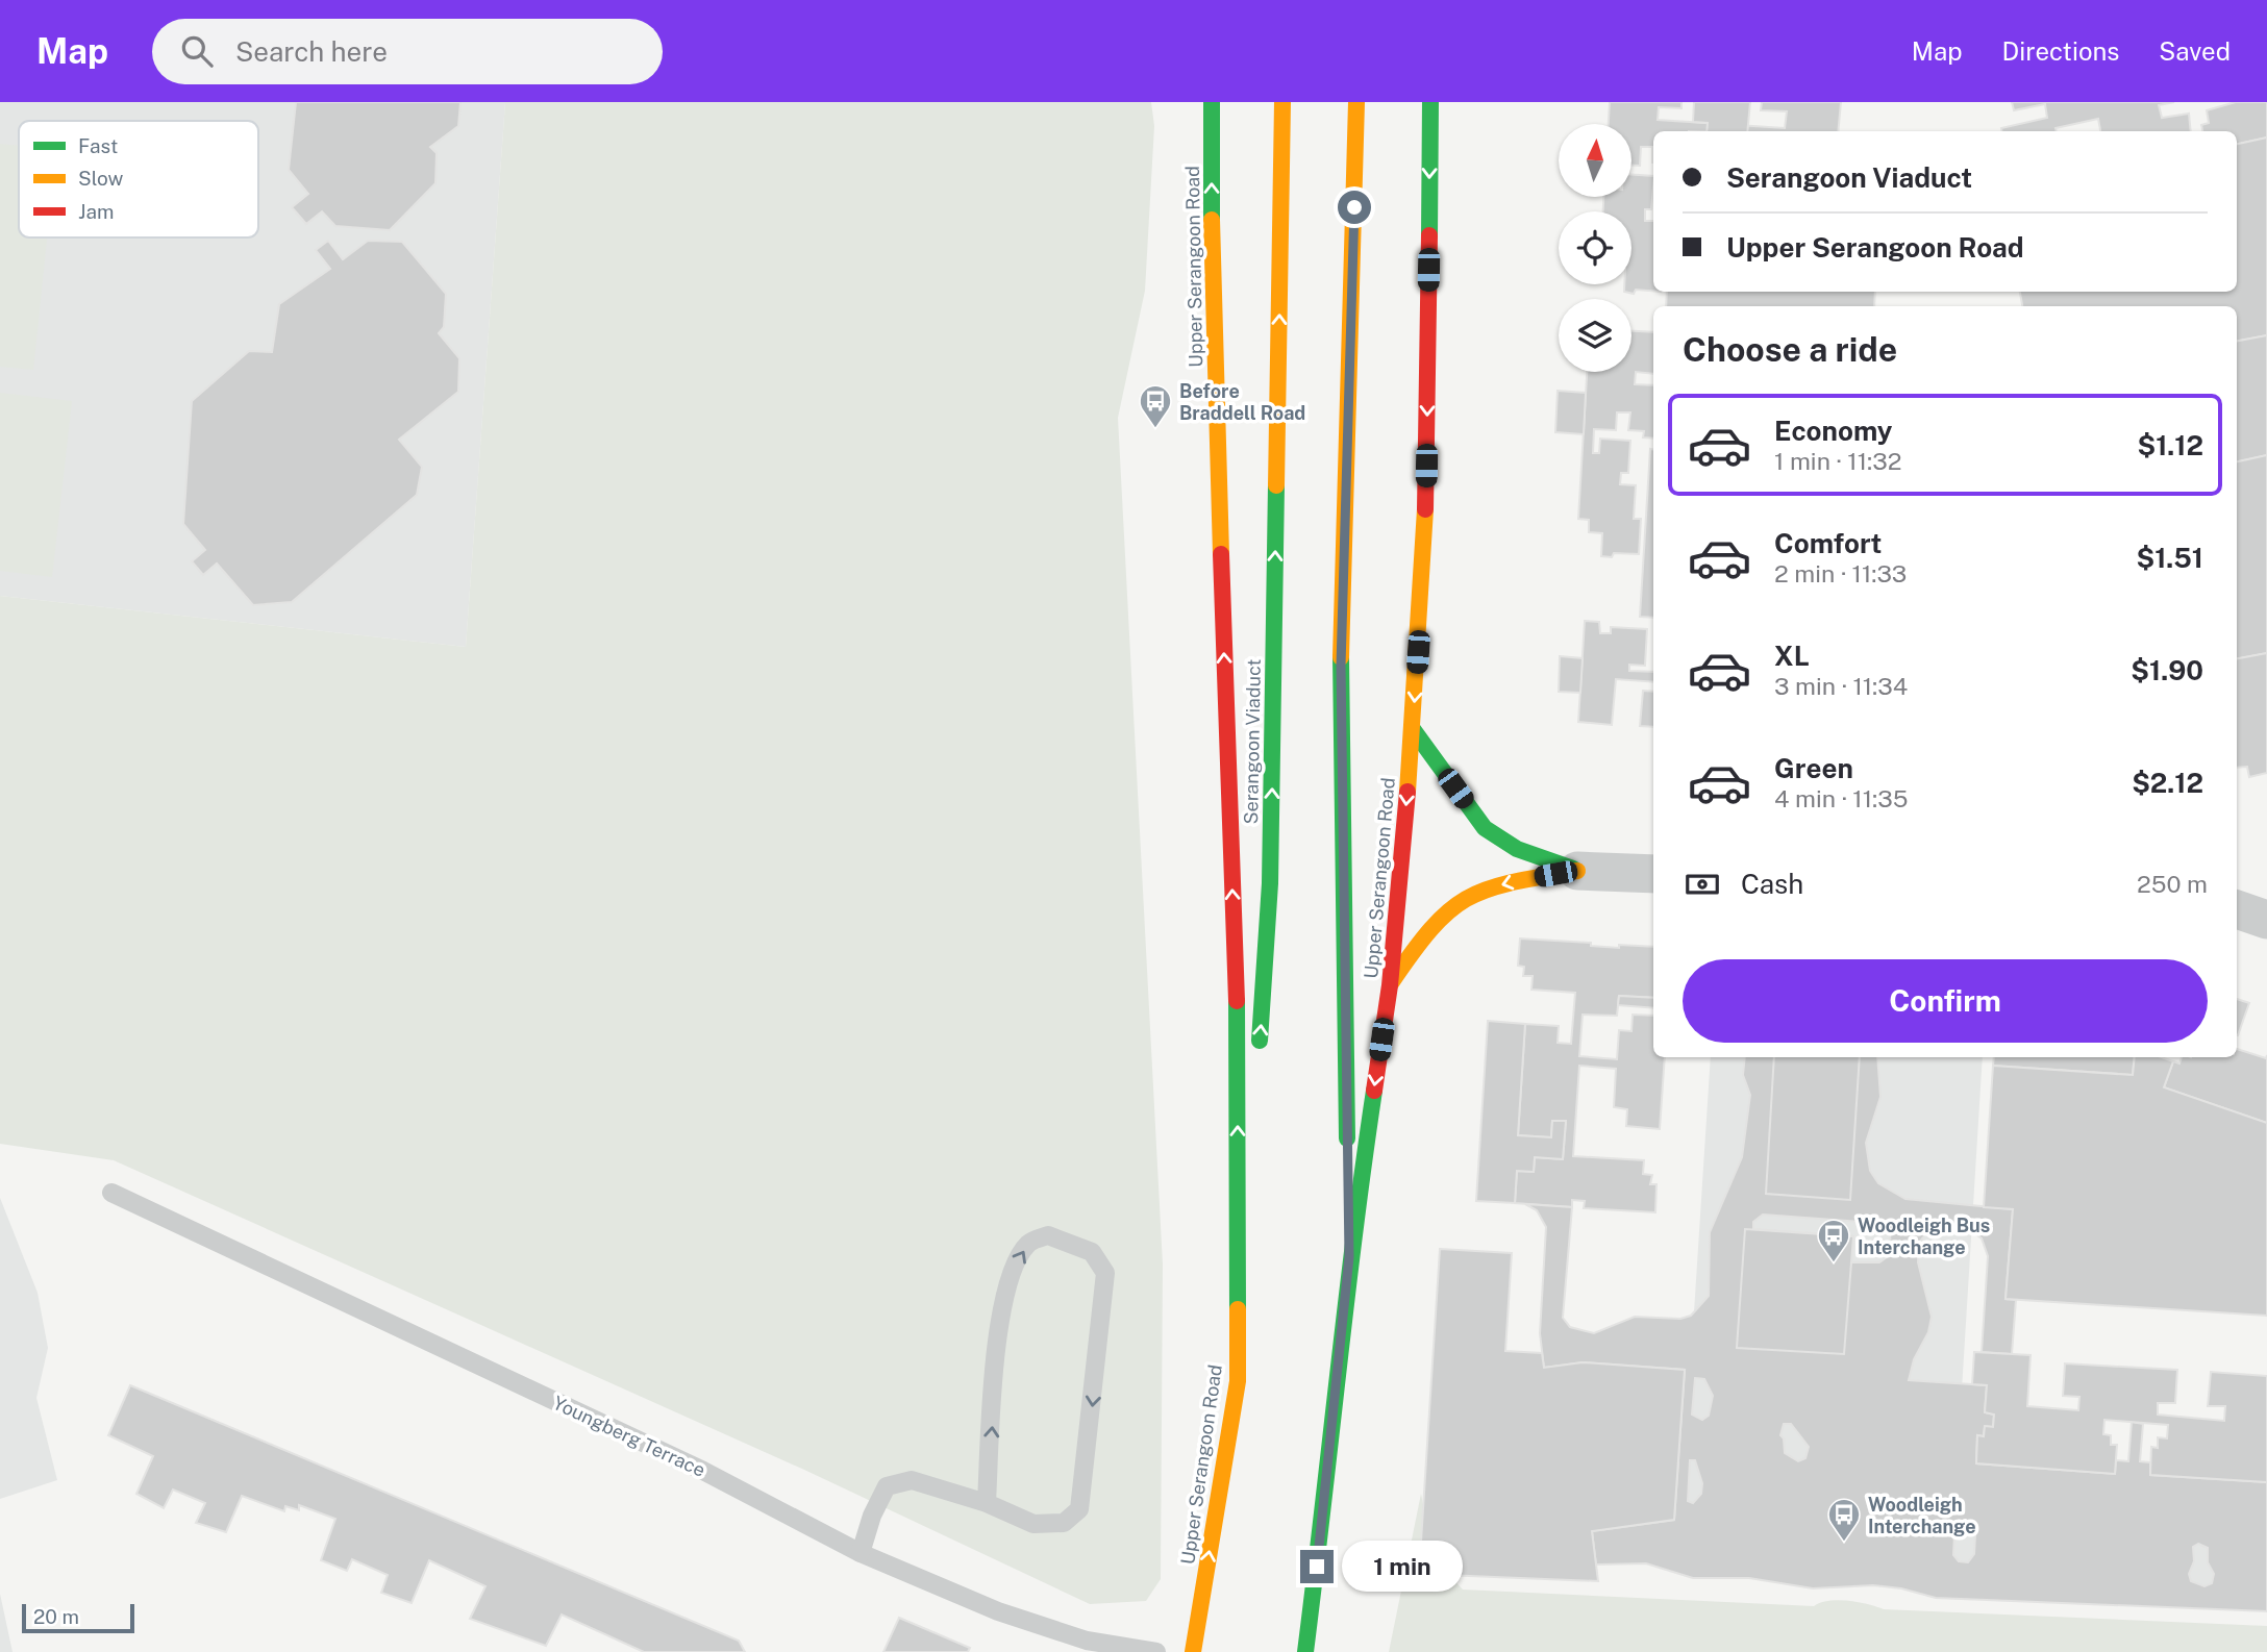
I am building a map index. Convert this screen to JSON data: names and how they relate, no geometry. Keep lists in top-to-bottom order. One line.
{"streets":{"main road":["Upper Serangoon Road","Serangoon Viaduct"],"lane":["Youngberg Terrace"]},"places":{"bus stop":["Before Braddell Road","Woodleigh Bus Interchange","Woodleigh Interchange"]},"legend":["Fast","Slow","Jam"],"scale_bar":"20 m","north":"top","page":{"header":"Map","search":"Search here","nav":["Map","Directions","Saved"],"banner":["Serangoon Viaduct","Upper Serangoon Road"],"heading":"Choose a ride","list":[{"name":"Economy","note":"1 min · 11:32","value":"$1.12"},{"name":"Comfort","note":"2 min · 11:33","value":"$1.51"},{"name":"XL","note":"3 min · 11:34","value":"$1.90"},{"name":"Green","note":"4 min · 11:35","value":"$2.12"}],"pay":["Cash","250 m"],"buttons":"Confirm","bubble":"1 min","scale":"20 m"}}
